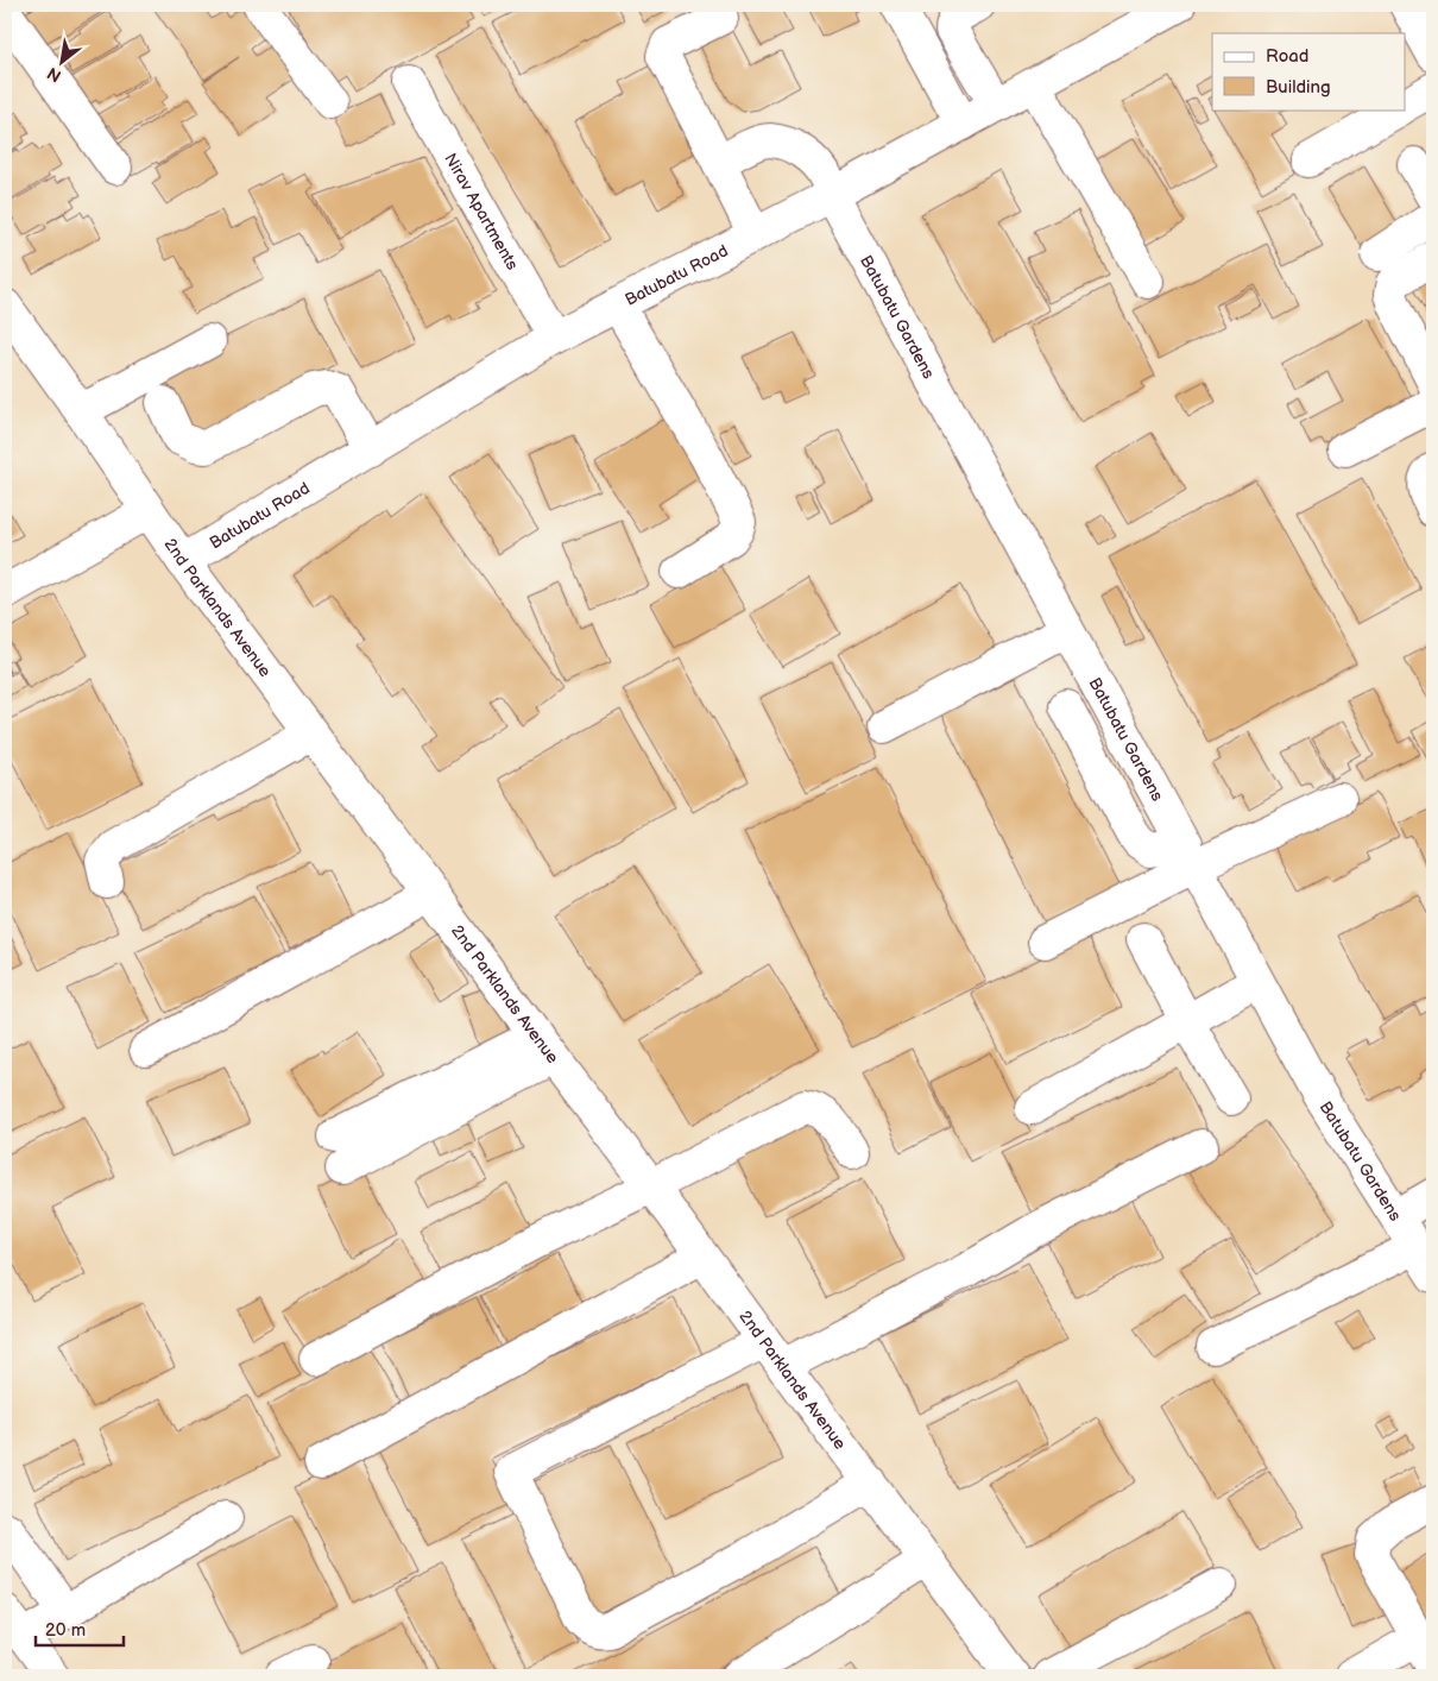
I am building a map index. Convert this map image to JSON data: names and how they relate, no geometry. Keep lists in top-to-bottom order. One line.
{"streets":{"street":["Nirav Apartments","Batubatu Road","Batubatu Gardens","2nd Parklands Avenue"]},"crossings":[["Nirav Apartments","Batubatu Road"],["Batubatu Road","Batubatu Gardens"],["Batubatu Road","2nd Parklands Avenue"]],"legend":["Road","Building"],"scale_bar":"20 m","north":"bottom left"}
